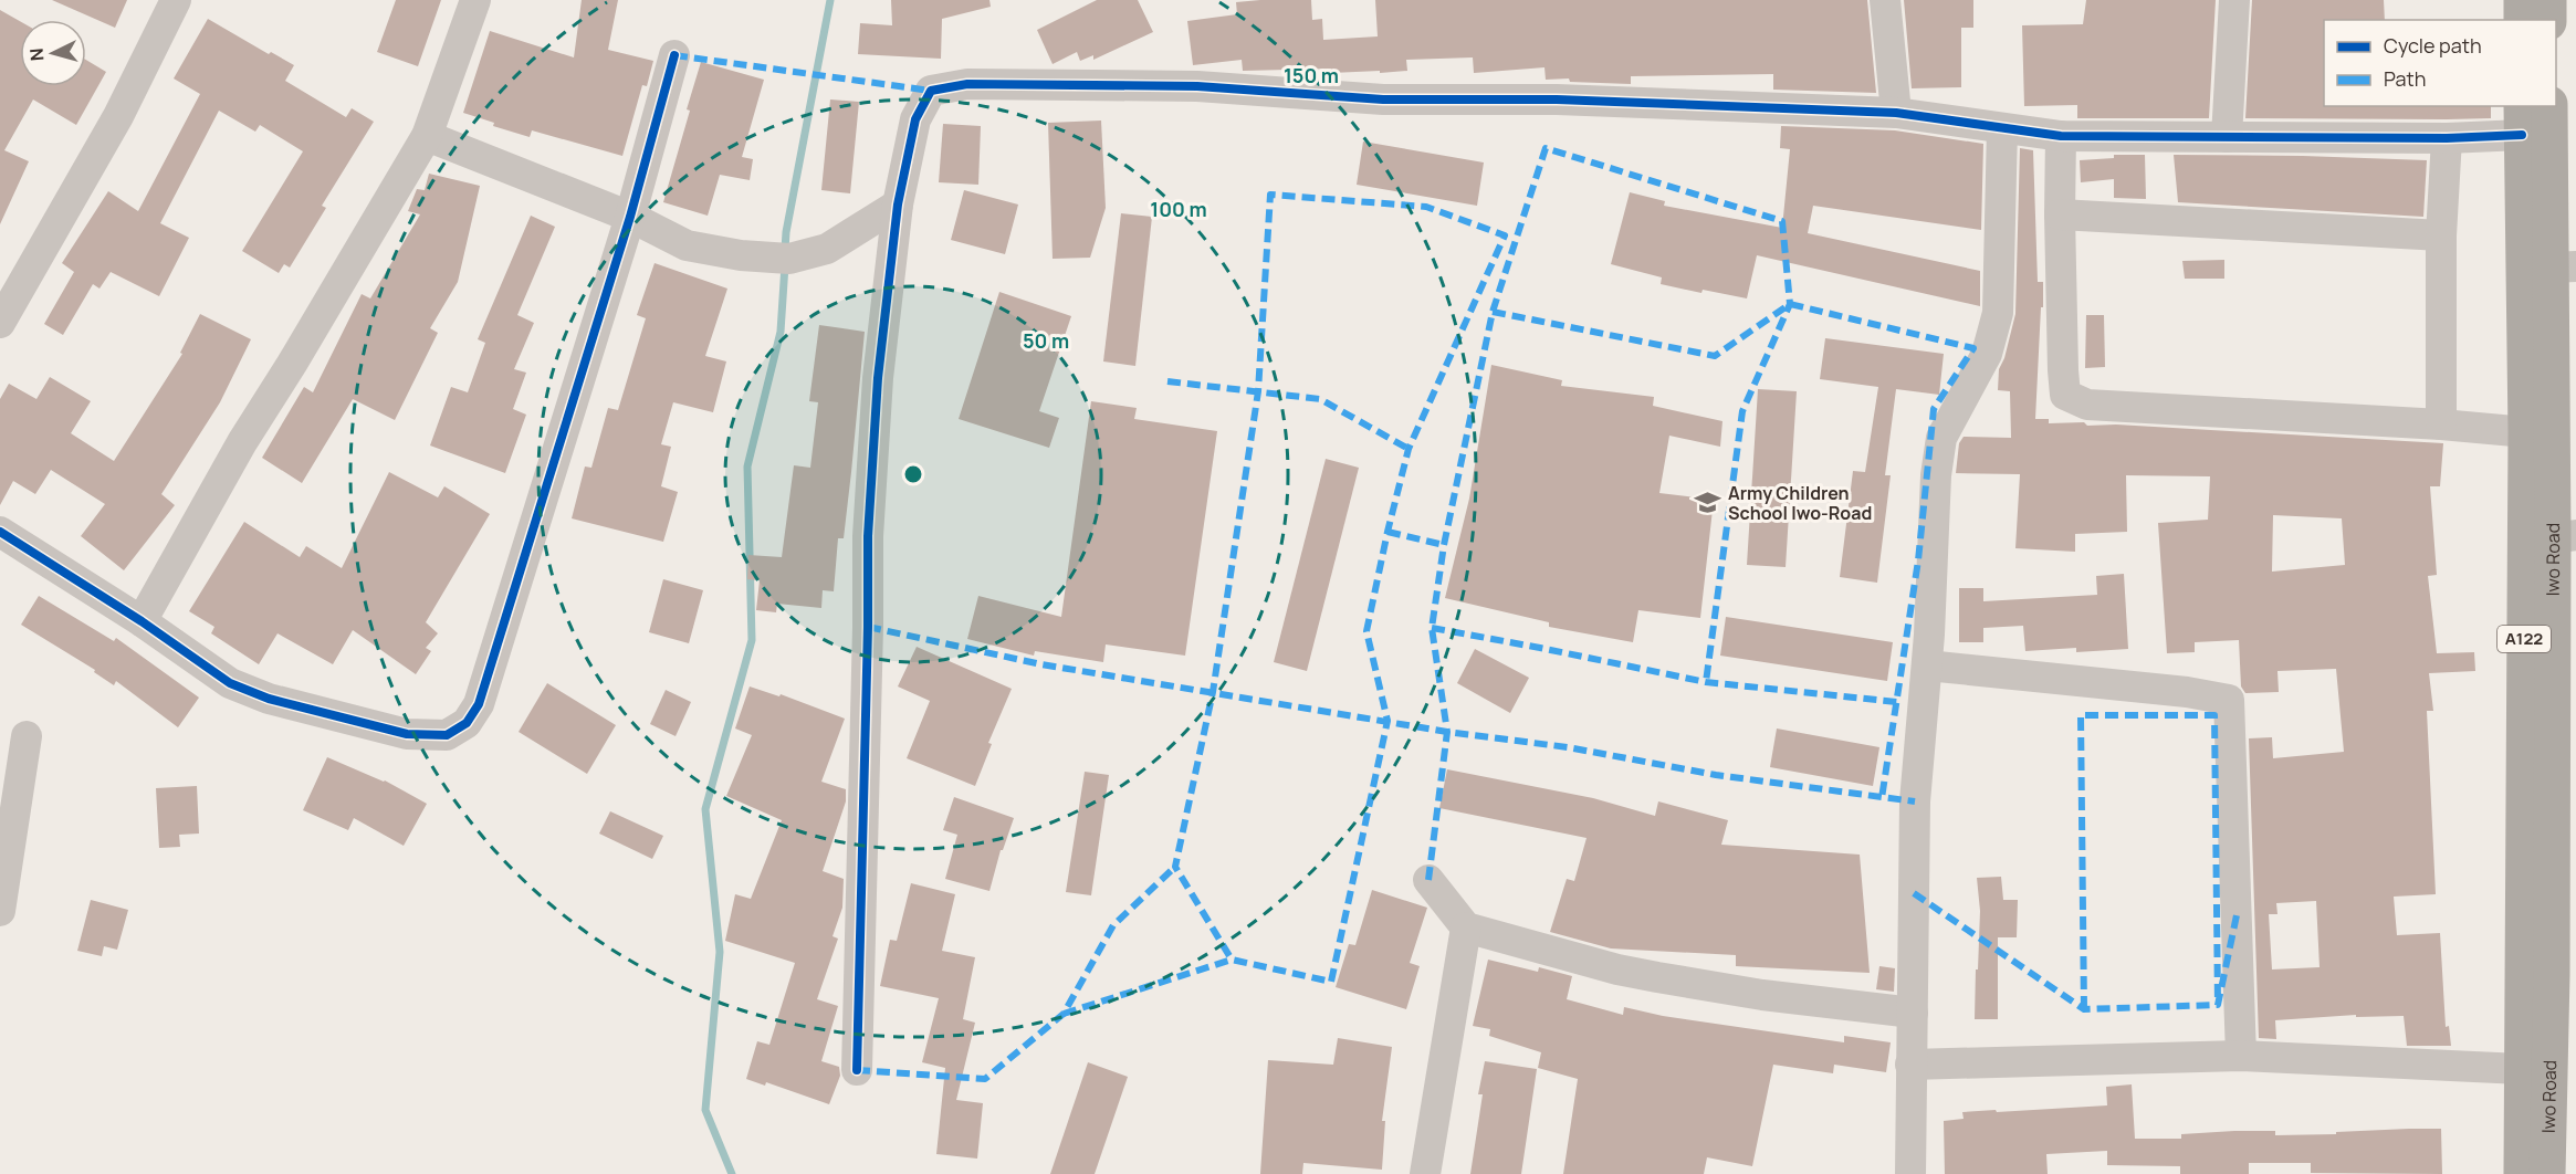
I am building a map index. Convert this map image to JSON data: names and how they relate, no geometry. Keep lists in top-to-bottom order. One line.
{"streets":{"highway":["Iwo Road","A122"]},"places":{"school or university":["Army Children School Iwo-Road"]},"legend":["Cycle path","Path"],"north":"left","rings":["150 m","100 m","50 m"]}
